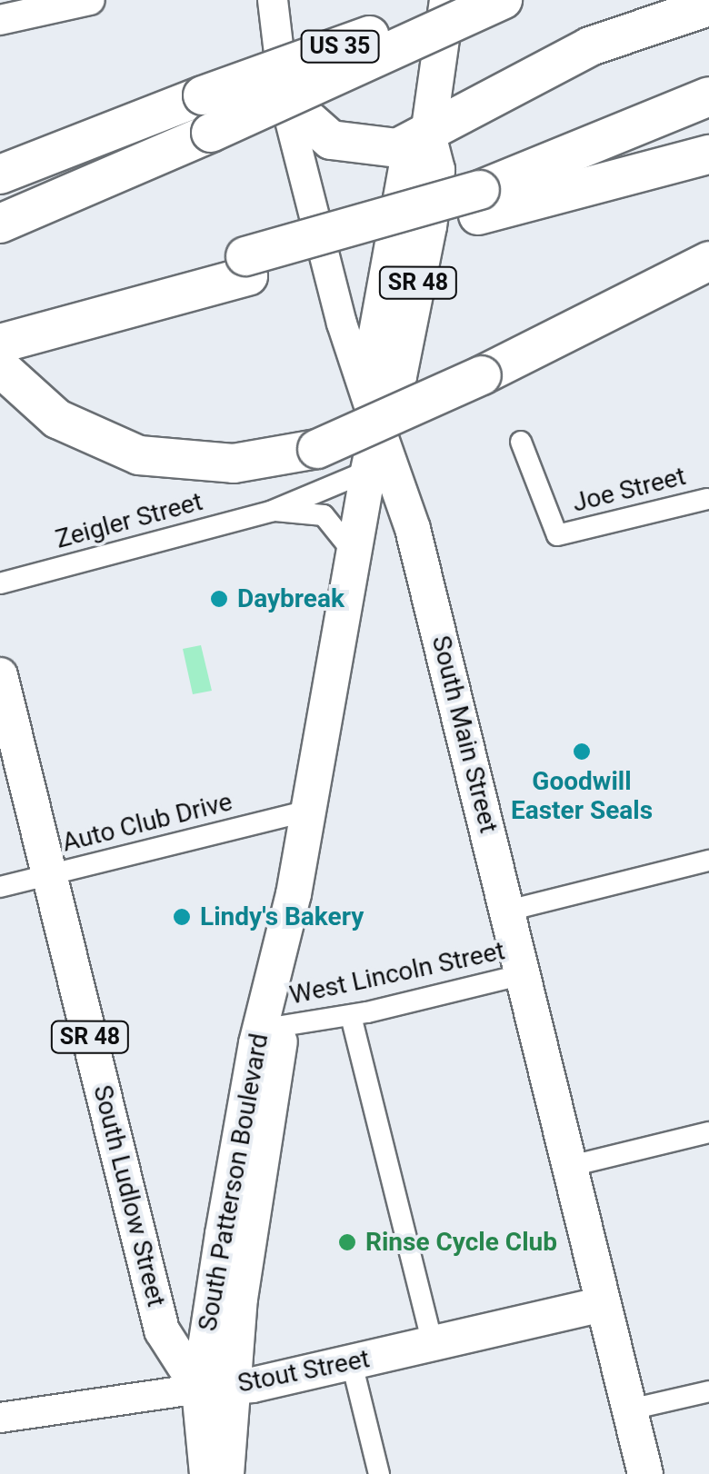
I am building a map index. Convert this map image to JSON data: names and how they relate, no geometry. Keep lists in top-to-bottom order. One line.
{"streets":{"highway":["US 35"],"main road":["SR 48","South Main Street","South Patterson Boulevard","South Ludlow Street","Stout Street"],"street":["Joe Street","Zeigler Street","Auto Club Drive","West Lincoln Street"]},"crossings":[["Zeigler Street","South Patterson Boulevard"],["South Main Street","West Lincoln Street"],["South Main Street","South Patterson Boulevard"],["South Main Street","Stout Street"],["Auto Club Drive","South Patterson Boulevard"],["Auto Club Drive","South Ludlow Street"],["West Lincoln Street","South Patterson Boulevard"],["South Patterson Boulevard","South Ludlow Street"],["South Patterson Boulevard","Stout Street"],["South Ludlow Street","Stout Street"]],"places":["Daybreak","Goodwill Easter Seals","Lindy's Bakery","Rinse Cycle Club"]}
